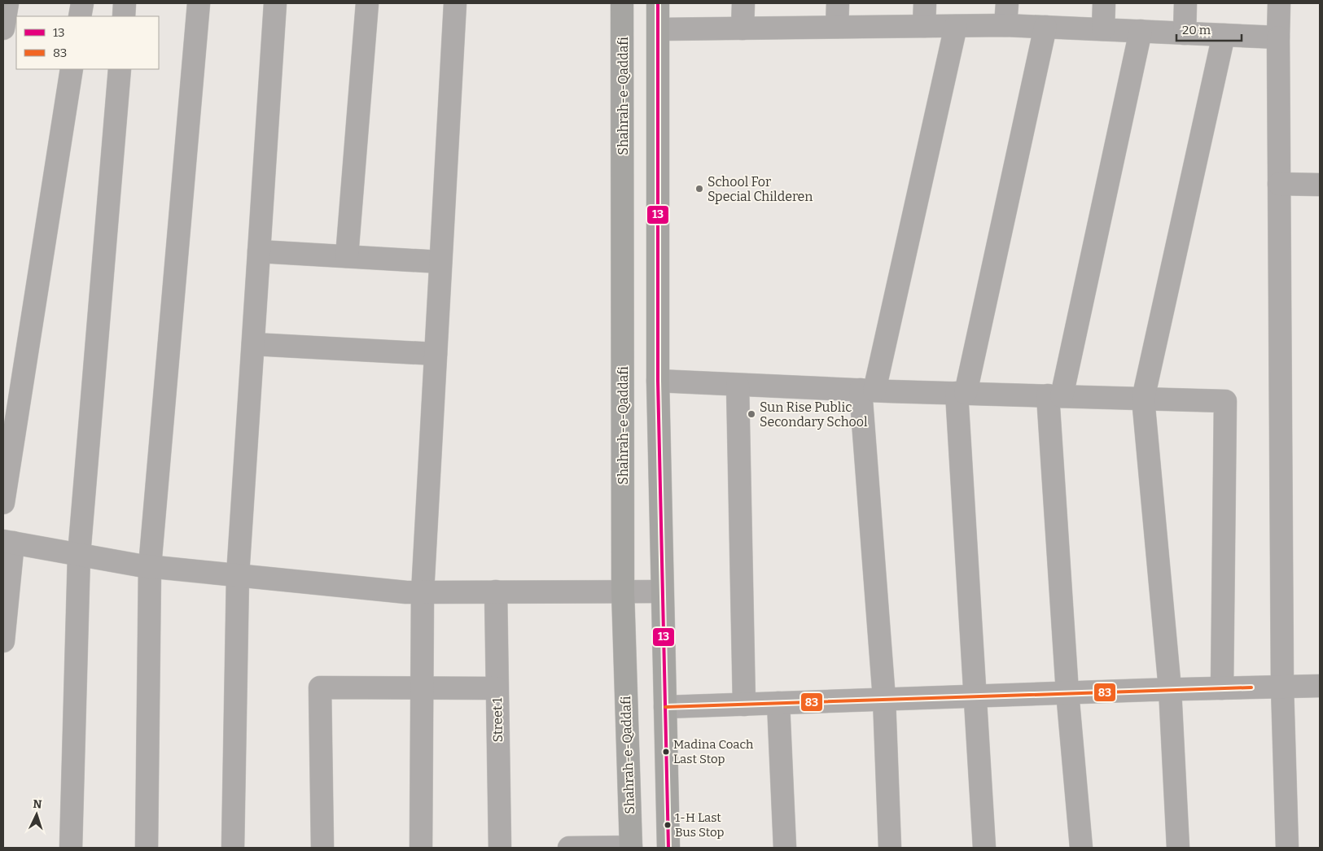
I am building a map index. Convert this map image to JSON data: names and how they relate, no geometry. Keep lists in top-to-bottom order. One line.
{"streets":{"main road":["Shahrah-e-Qaddafi"],"street":["Street 1"]},"places":["School For Special Childeren","Sun Rise Public Secondary School","Madina Coach Last Stop","1-H Last Bus Stop"],"lines":["transit line 13","transit line 83"],"legend":["13","83"],"scale_bar":"20 m","north":"top"}
